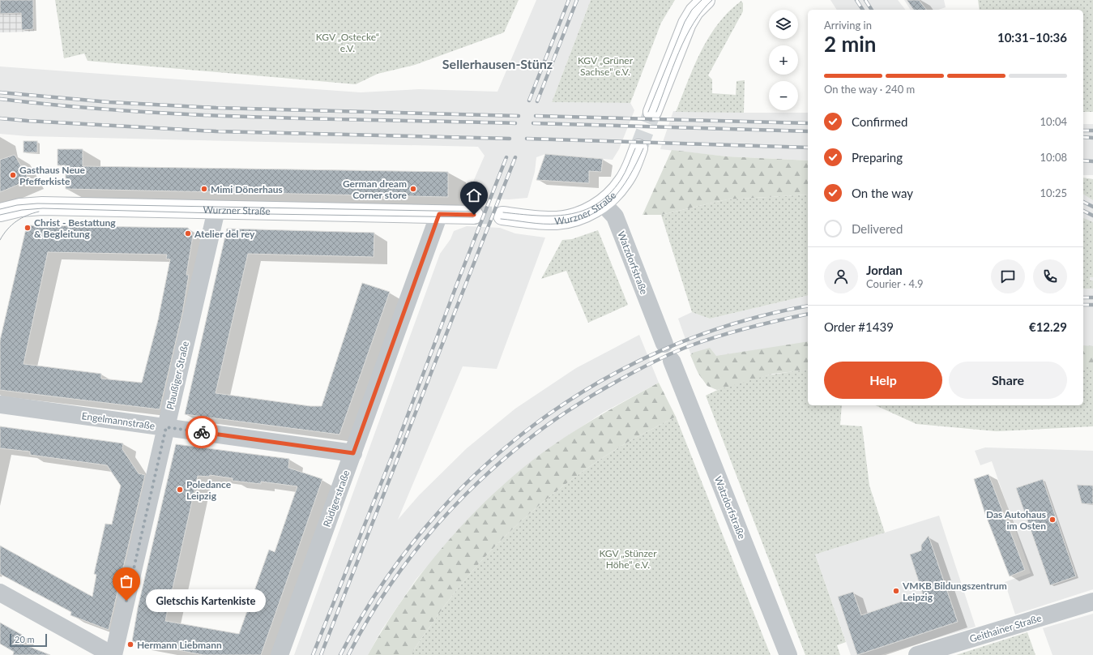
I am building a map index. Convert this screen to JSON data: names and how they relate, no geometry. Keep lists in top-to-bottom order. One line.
{"streets":{"main road":["Wurzner Straße"],"street":["Watzdorfstraße","Plaußiger Straße","Engelmannstraße","Rüdigerstraße","Geithainer Straße"]},"crossings":[["Wurzner Straße","Watzdorfstraße"],["Wurzner Straße","Plaußiger Straße"],["Wurzner Straße","Rüdigerstraße"],["Plaußiger Straße","Engelmannstraße"],["Engelmannstraße","Rüdigerstraße"]],"districts":["Sellerhausen-Stünz"],"parks":["KGV „Ostecke“ e.V.","KGV „Grüner Sachse“ e.V.","KGV „Stünzer Höhe“ e.V."],"places":["Gasthaus Neue Pfefferkiste","Mimi Dönerhaus","German dream Corner store","Christ - Bestattung & Begleitung","Atelier del rey","Poledance Leipzig","Das Autohaus im Osten","VMKB Bildungszentrum Leipzig","Gletschis Kartenkiste","Hermann Liebmann"],"scale_bar":"20 m","page":{"map_buttons":["+","−"],"heading":["2 min","Arriving in","10:31–10:36"],"panel":["Jordan","Courier · 4.9","Order #1439","€12.29"],"bar":"On the way · 240 m","list":[["Confirmed","10:04"],["Preparing","10:08"],["On the way","10:25"],"Delivered"],"buttons":["Help","Share"],"bubble":"Gletschis Kartenkiste","scale":"20 m"}}
